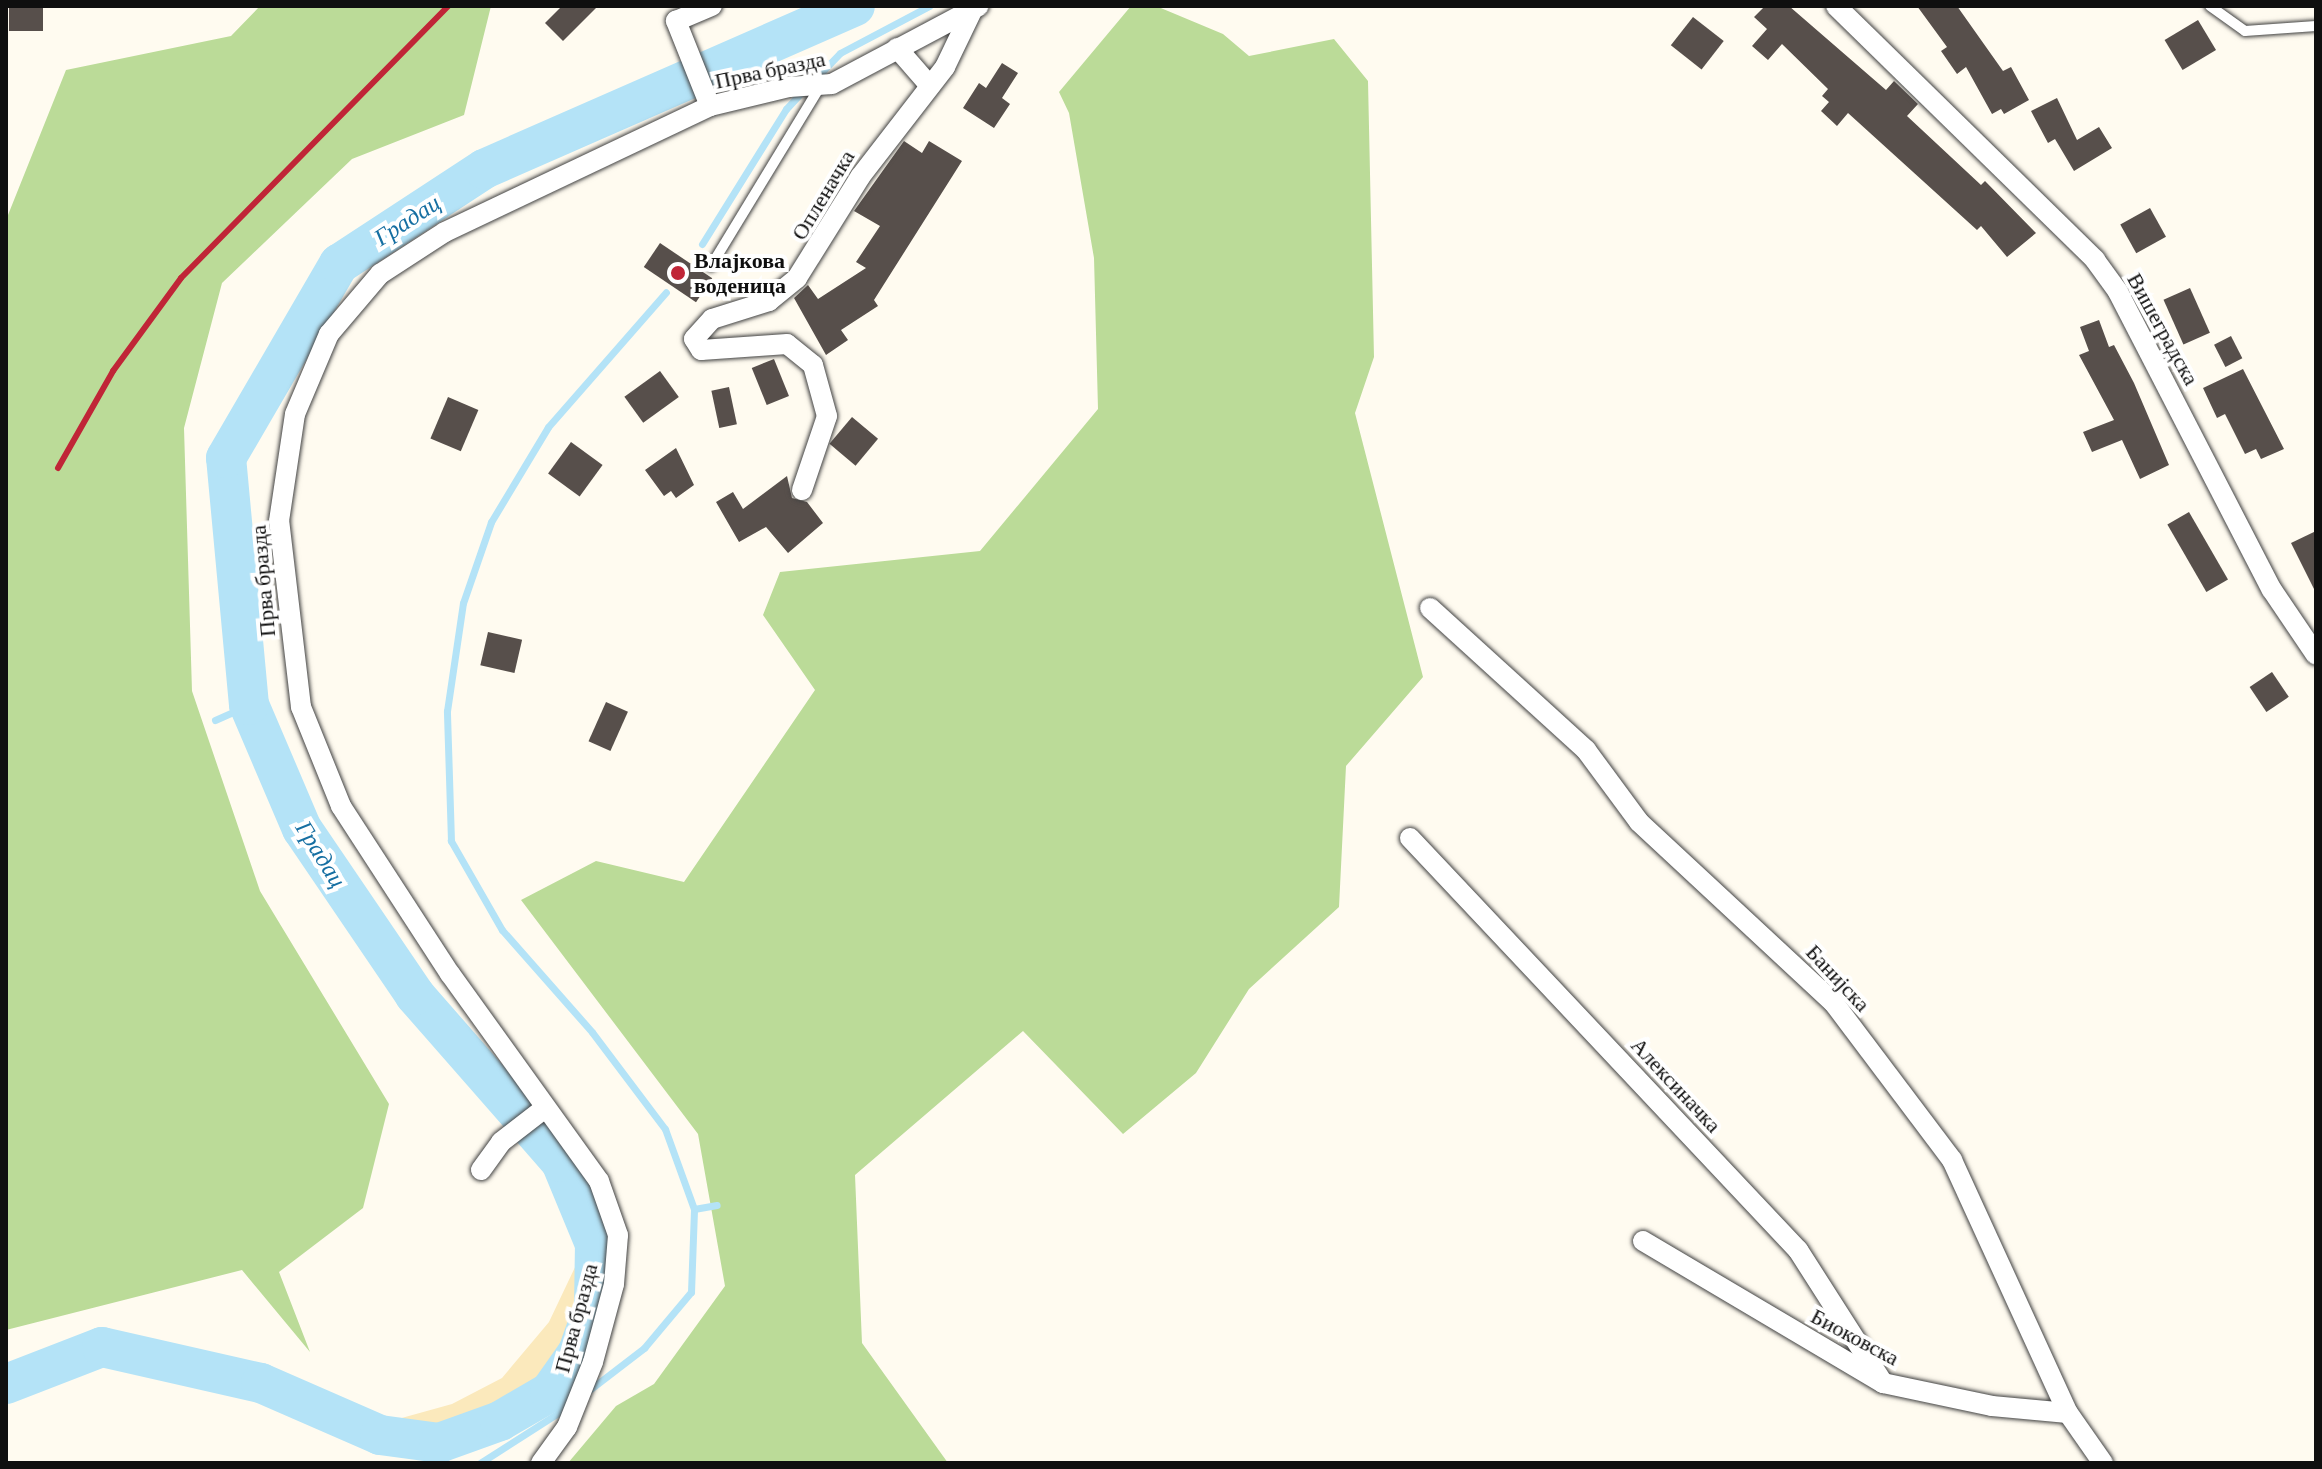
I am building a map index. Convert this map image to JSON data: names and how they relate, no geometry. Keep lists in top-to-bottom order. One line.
{"streets":{"street":["Прва бразда","Опленачка","Вишеградска","Банијска","Алексиначка","Биоковска"]},"crossings":[["Прва бразда","Опленачка"],["Банијска","Биоковска"],["Алексиначка","Биоковска"]],"water":["Градац"],"places":["Влајкова воденица"]}
